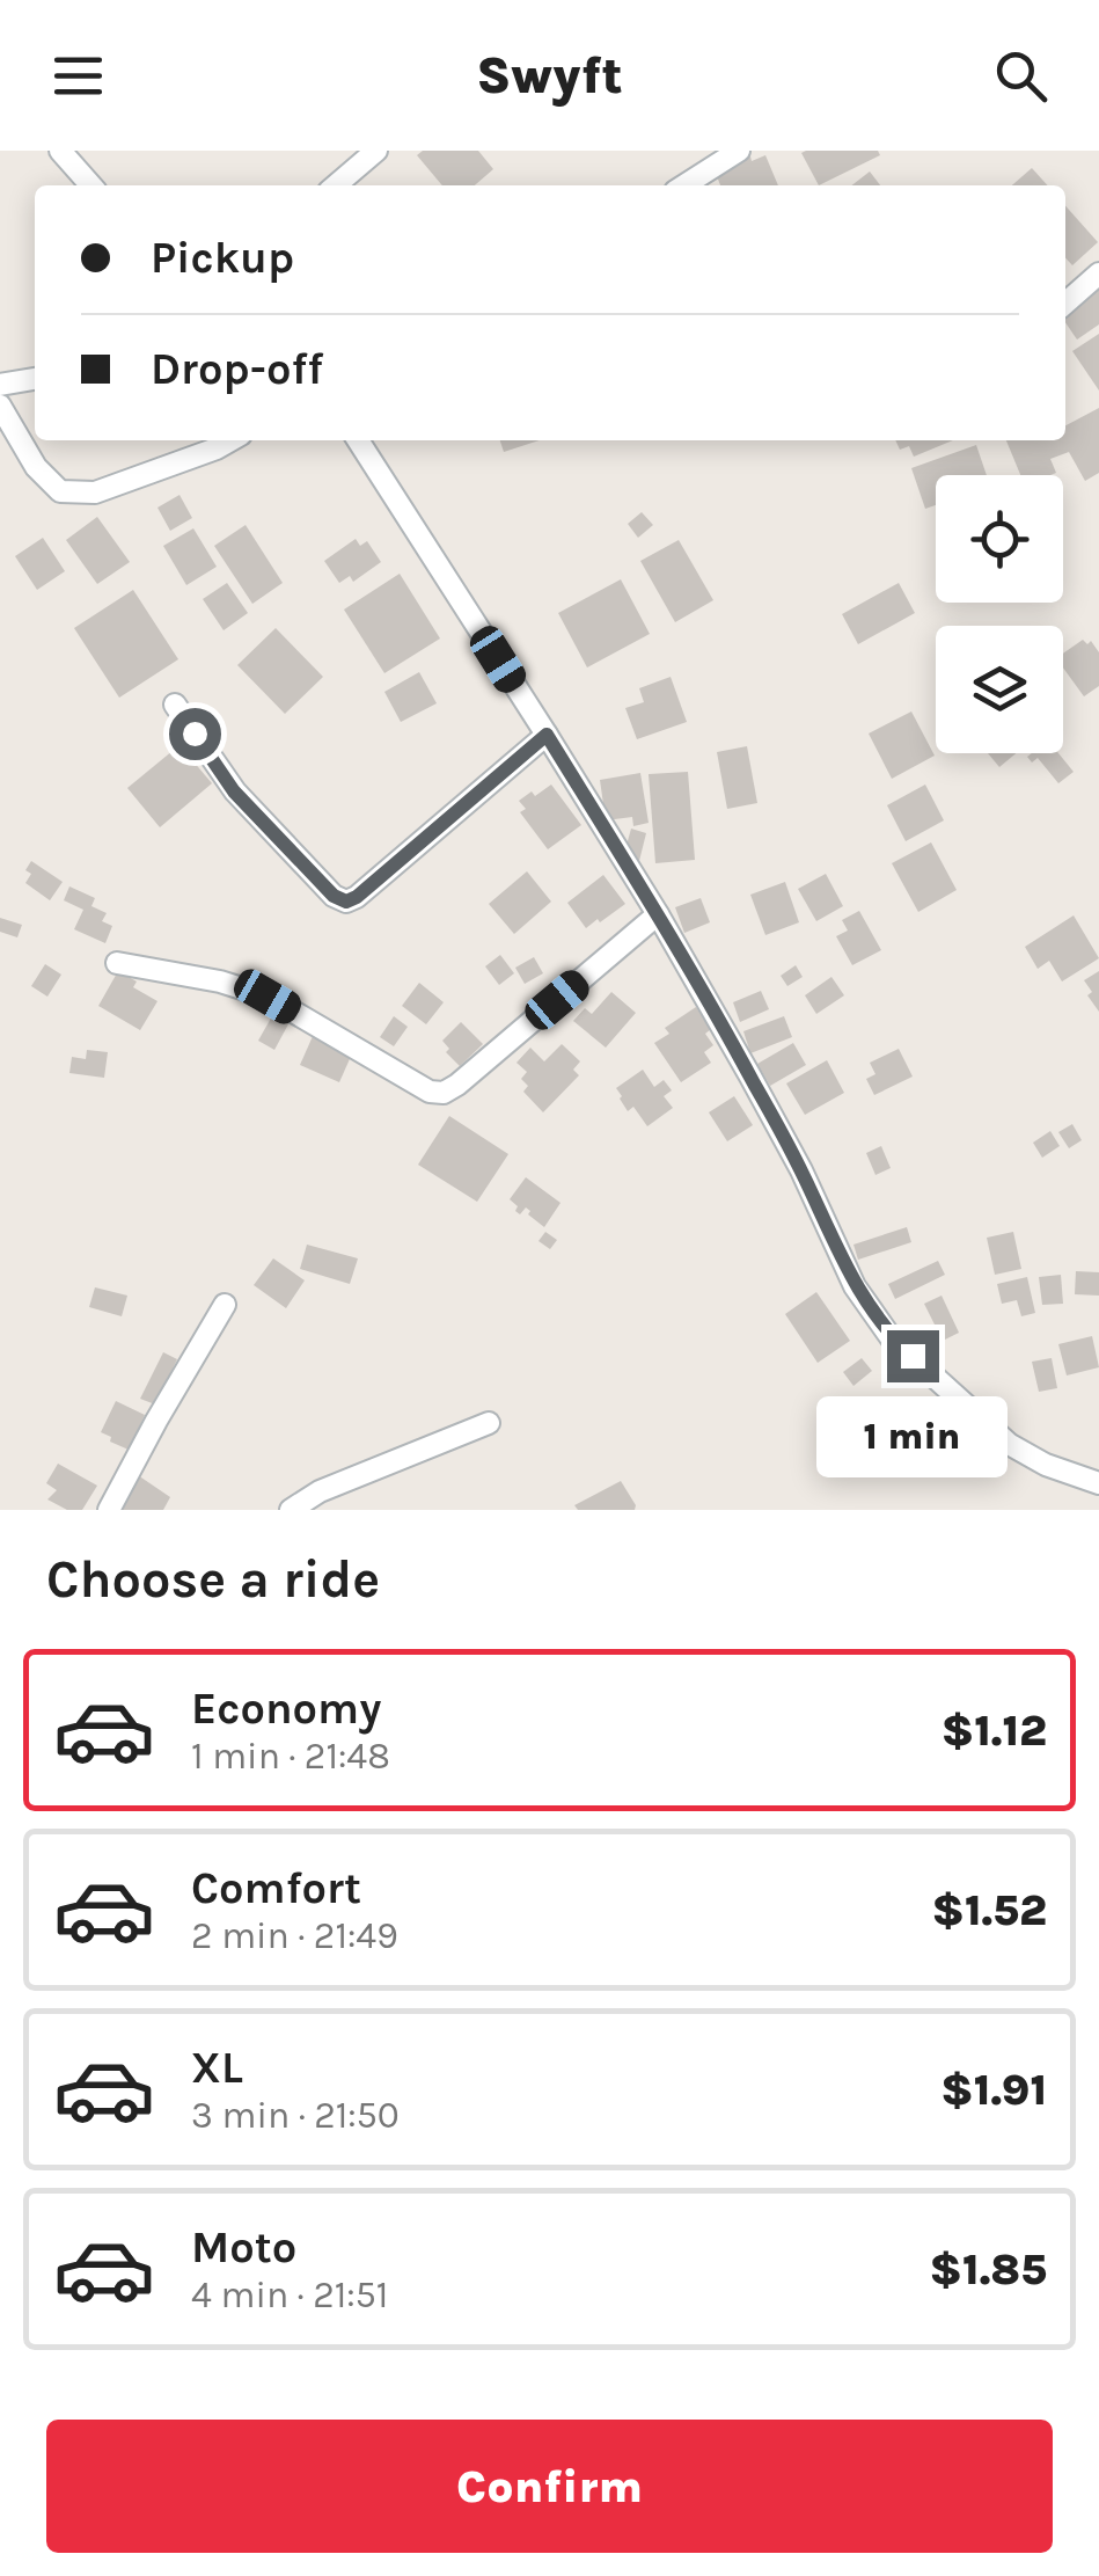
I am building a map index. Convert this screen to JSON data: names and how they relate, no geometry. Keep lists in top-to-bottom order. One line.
{"page":{"header":"Swyft","banner":["Pickup","Drop-off"],"bubble":"1 min","heading":"Choose a ride","list":[{"name":"Economy","note":"1 min · 21:48","value":"$1.12"},{"name":"Comfort","note":"2 min · 21:49","value":"$1.52"},{"name":"XL","note":"3 min · 21:50","value":"$1.91"},{"name":"Moto","note":"4 min · 21:51","value":"$1.85"}],"buttons":"Confirm"}}
